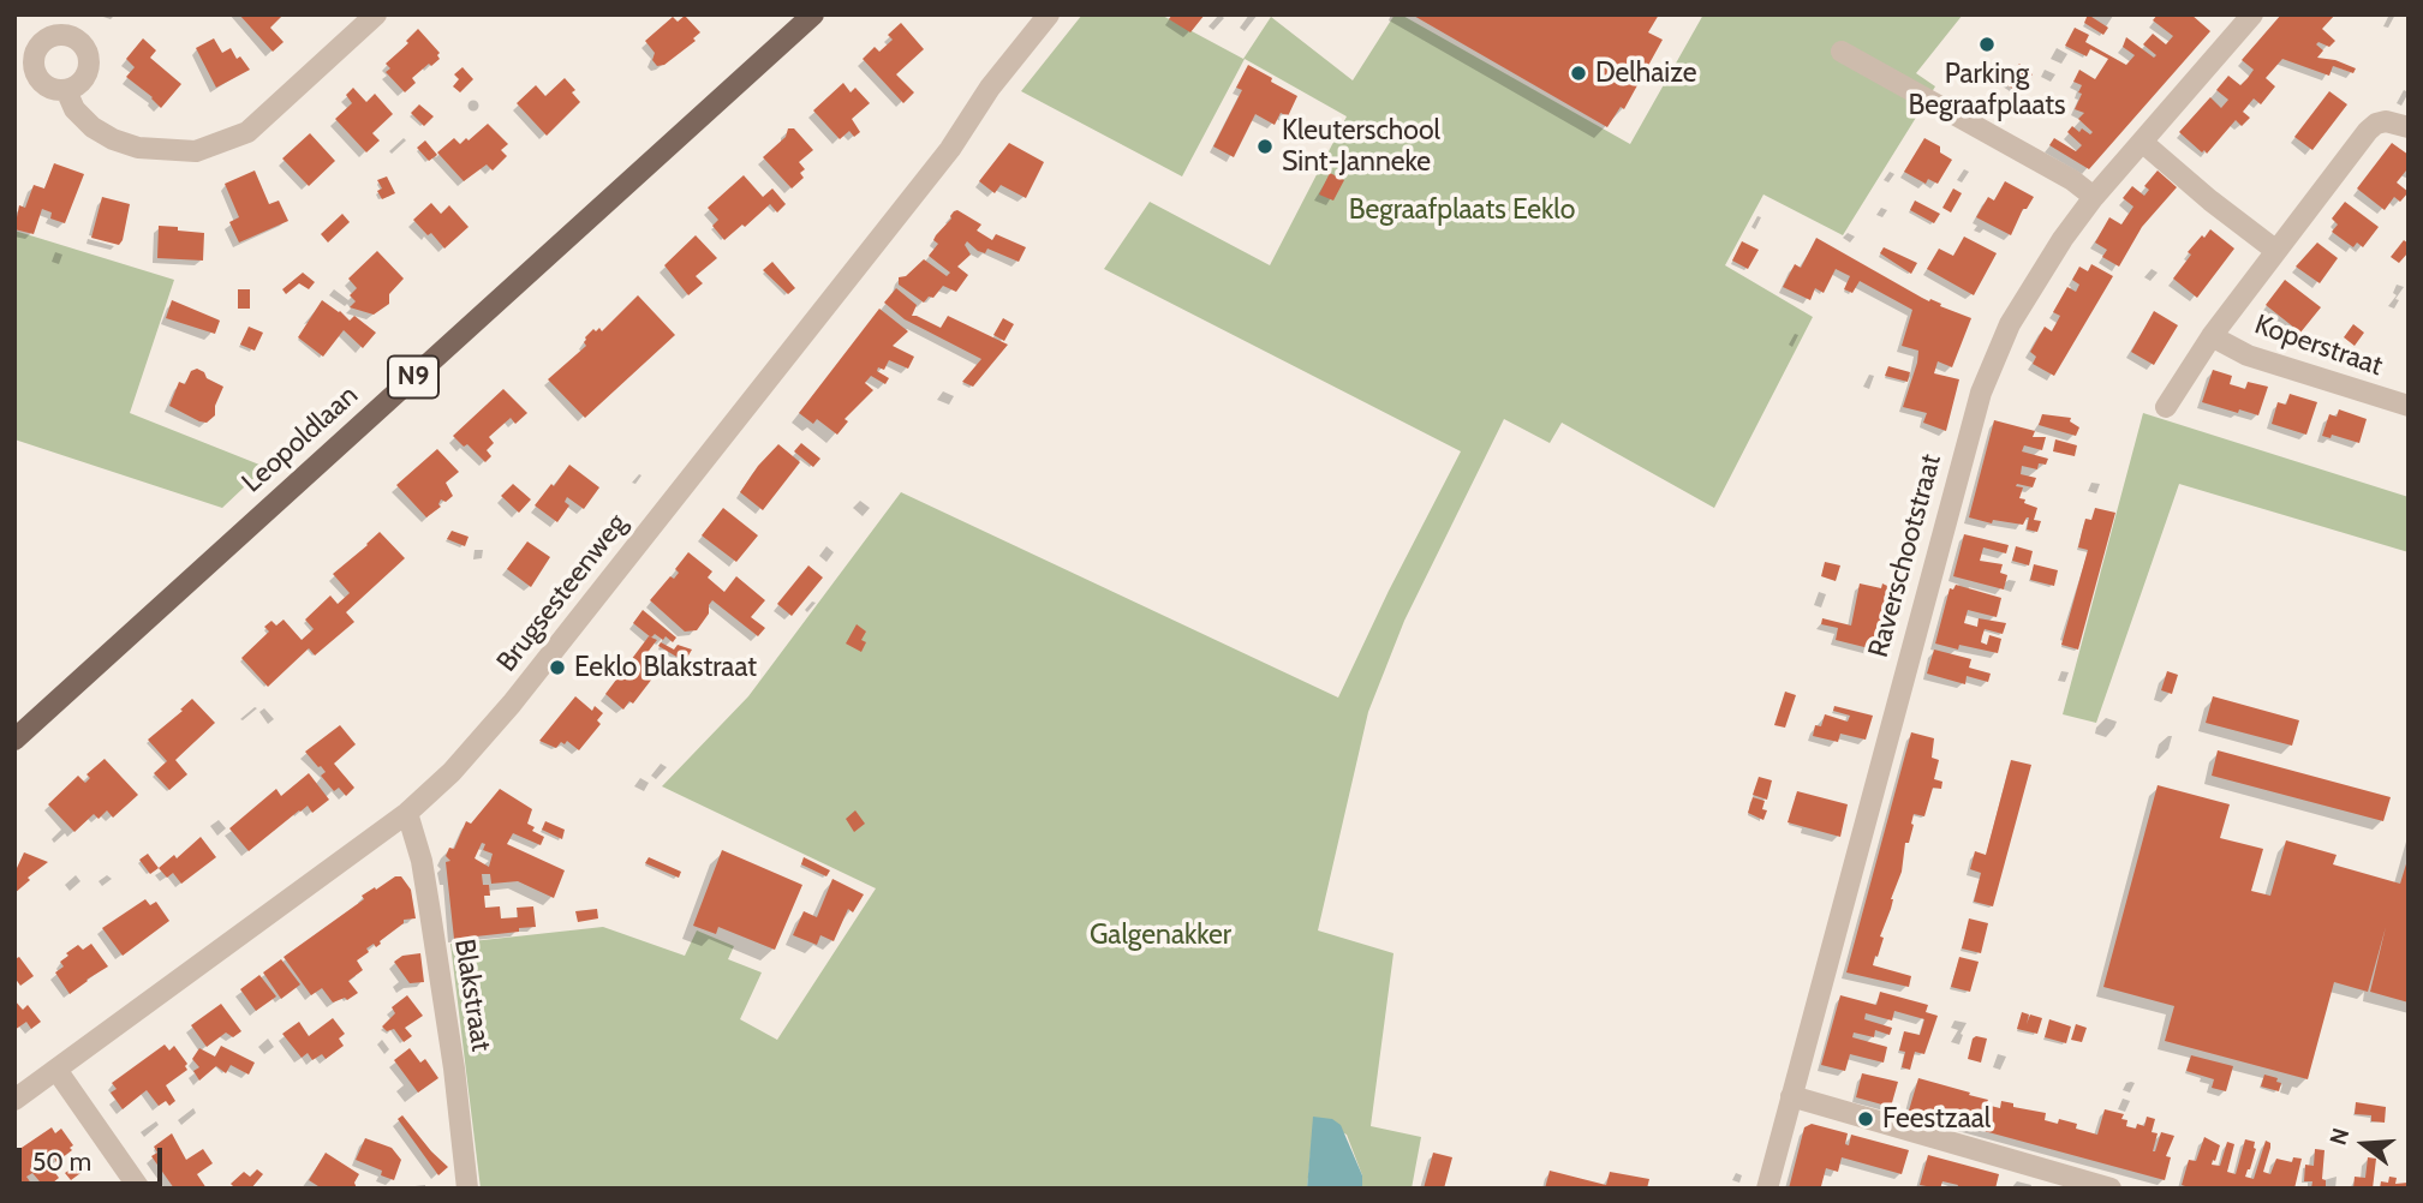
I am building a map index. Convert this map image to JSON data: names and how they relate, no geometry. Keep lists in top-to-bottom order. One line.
{"streets":{"main road":["N9","Leopoldlaan"],"street":["Koperstraat","Raverschootstraat","Brugsesteenweg","Blakstraat"]},"crossings":[["Brugsesteenweg","Blakstraat"]],"parks":["Begraafplaats Eeklo","Galgenakker"],"places":["Parking Begraafplaats","Delhaize","Kleuterschool Sint-Janneke","Eeklo Blakstraat","Feestzaal"],"scale_bar":"50 m","north":"left"}
